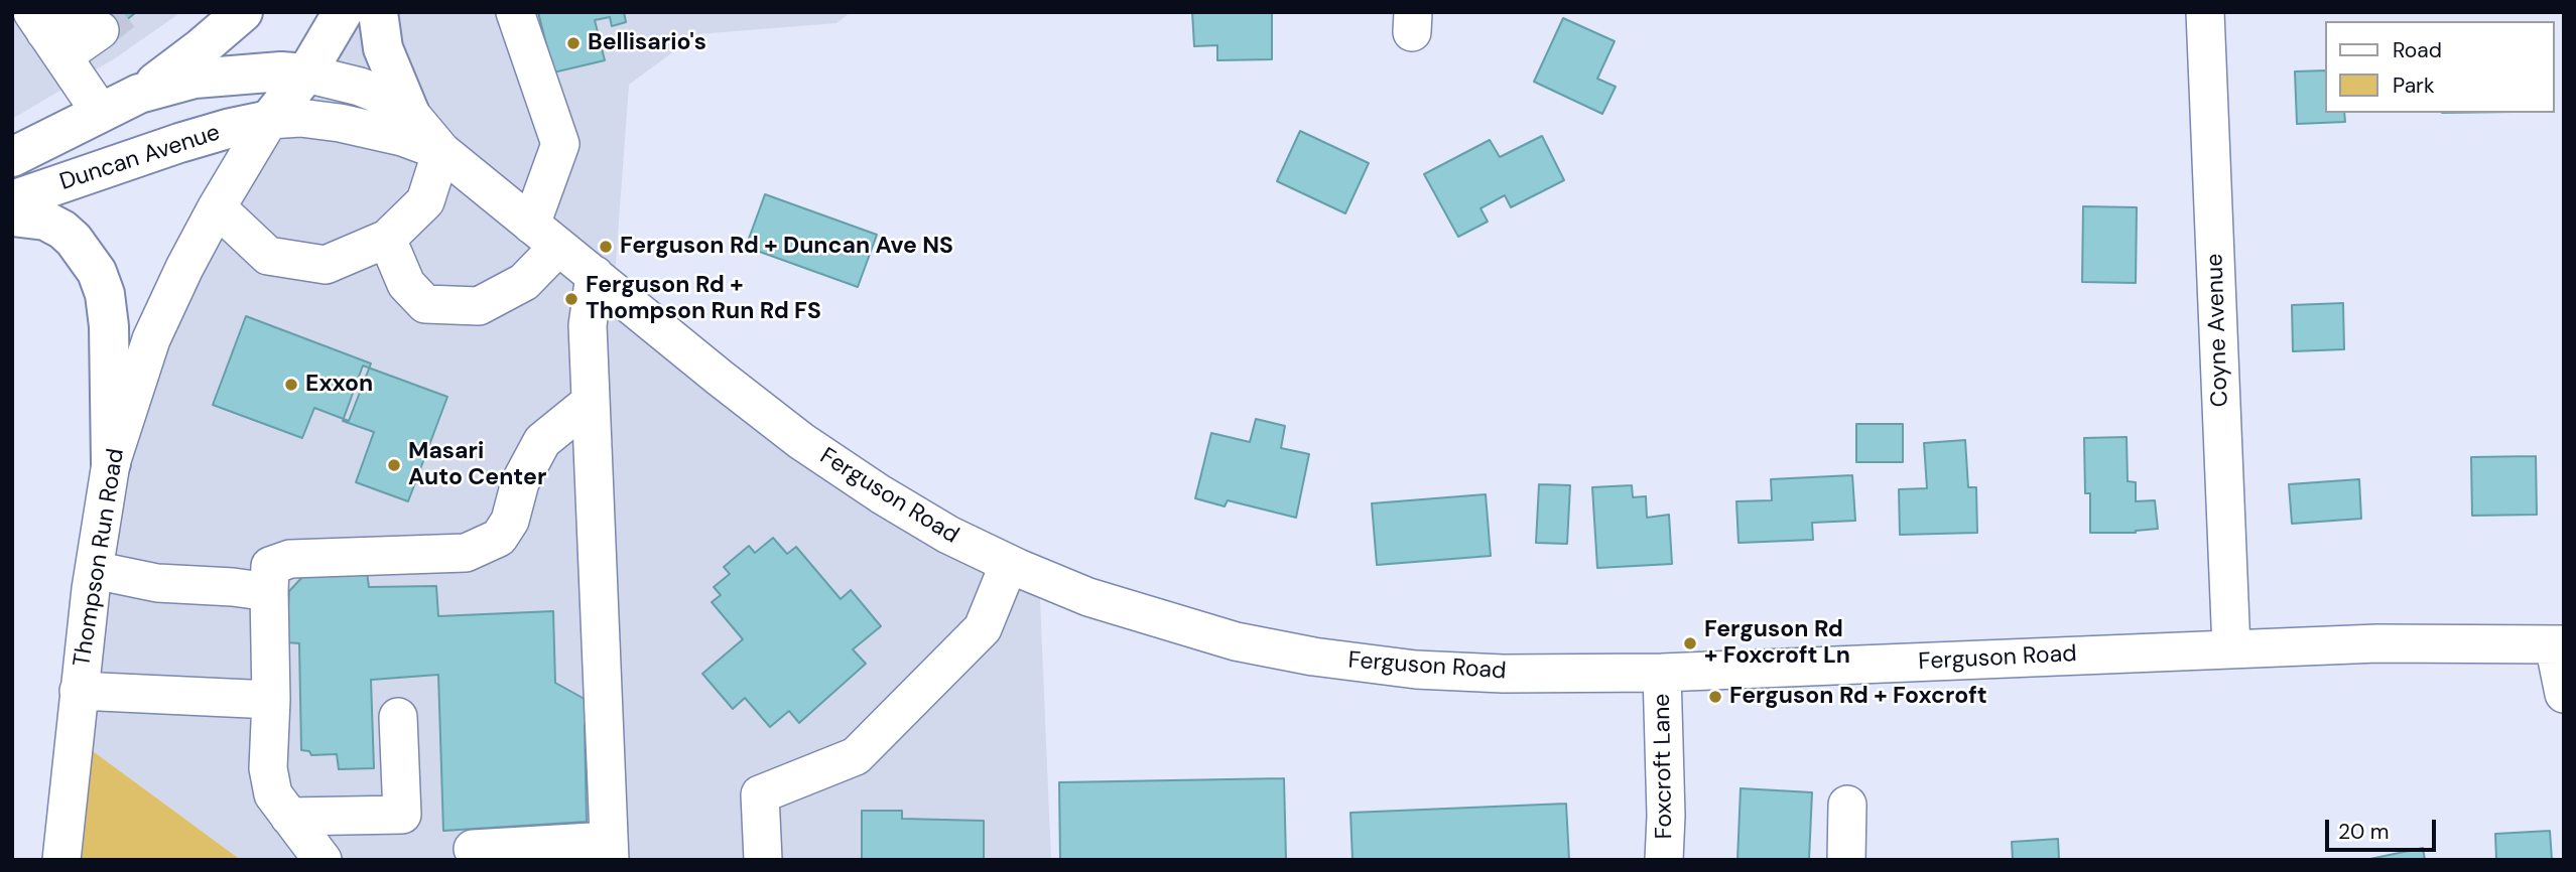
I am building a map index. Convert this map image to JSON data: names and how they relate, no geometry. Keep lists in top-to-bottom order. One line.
{"streets":{"main road":["Duncan Avenue"],"street":["Coyne Avenue","Ferguson Road","Thompson Run Road","Foxcroft Lane"]},"crossings":[["Duncan Avenue","Ferguson Road"],["Duncan Avenue","Thompson Run Road"],["Coyne Avenue","Ferguson Road"],["Ferguson Road","Thompson Run Road"],["Ferguson Road","Foxcroft Lane"]],"places":["Bellisario's","Ferguson Rd + Duncan Ave NS","Ferguson Rd + Thompson Run Rd FS","Exxon","Masari Auto Center","Ferguson Rd + Foxcroft Ln","Ferguson Rd + Foxcroft"],"legend":["Road","Park"],"scale_bar":"20 m"}
